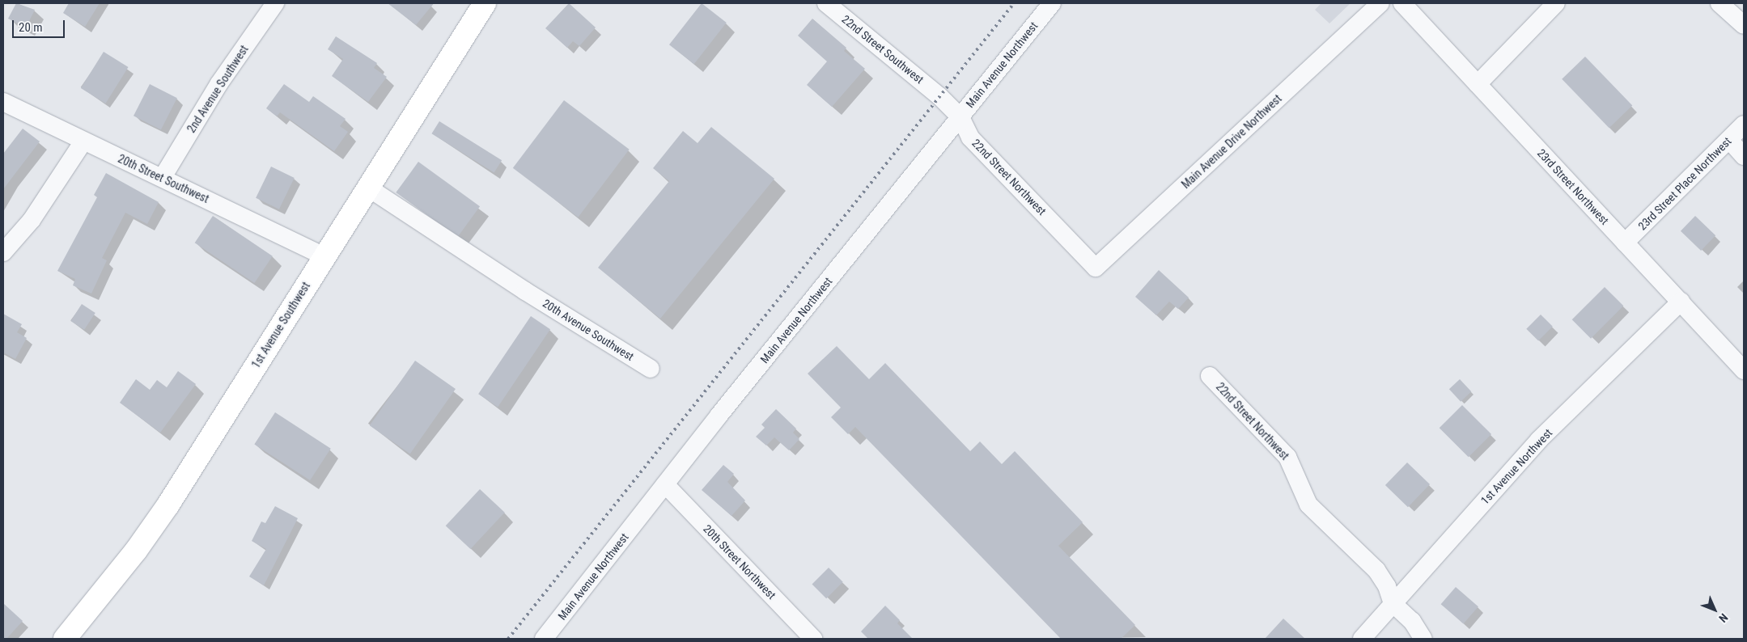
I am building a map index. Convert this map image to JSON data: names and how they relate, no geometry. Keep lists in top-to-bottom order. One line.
{"streets":{"main road":["1st Avenue Southwest"],"street":["22nd Street Southwest","Main Avenue Northwest","2nd Avenue Southwest","Main Avenue Drive Northwest","22nd Street Northwest","20th Street Southwest","23rd Street Place Northwest","23rd Street Northwest","20th Avenue Southwest","1st Avenue Northwest","20th Street Northwest"]},"crossings":[["22nd Street Southwest","22nd Street Northwest"],["Main Avenue Northwest","22nd Street Northwest"],["Main Avenue Northwest","20th Street Northwest"],["2nd Avenue Southwest","20th Street Southwest"],["Main Avenue Drive Northwest","22nd Street Northwest"],["22nd Street Northwest","1st Avenue Northwest"],["20th Street Southwest","1st Avenue Southwest"],["23rd Street Place Northwest","23rd Street Northwest"],["23rd Street Northwest","1st Avenue Northwest"],["1st Avenue Southwest","20th Avenue Southwest"]],"scale_bar":"20 m","north":"bottom right"}
